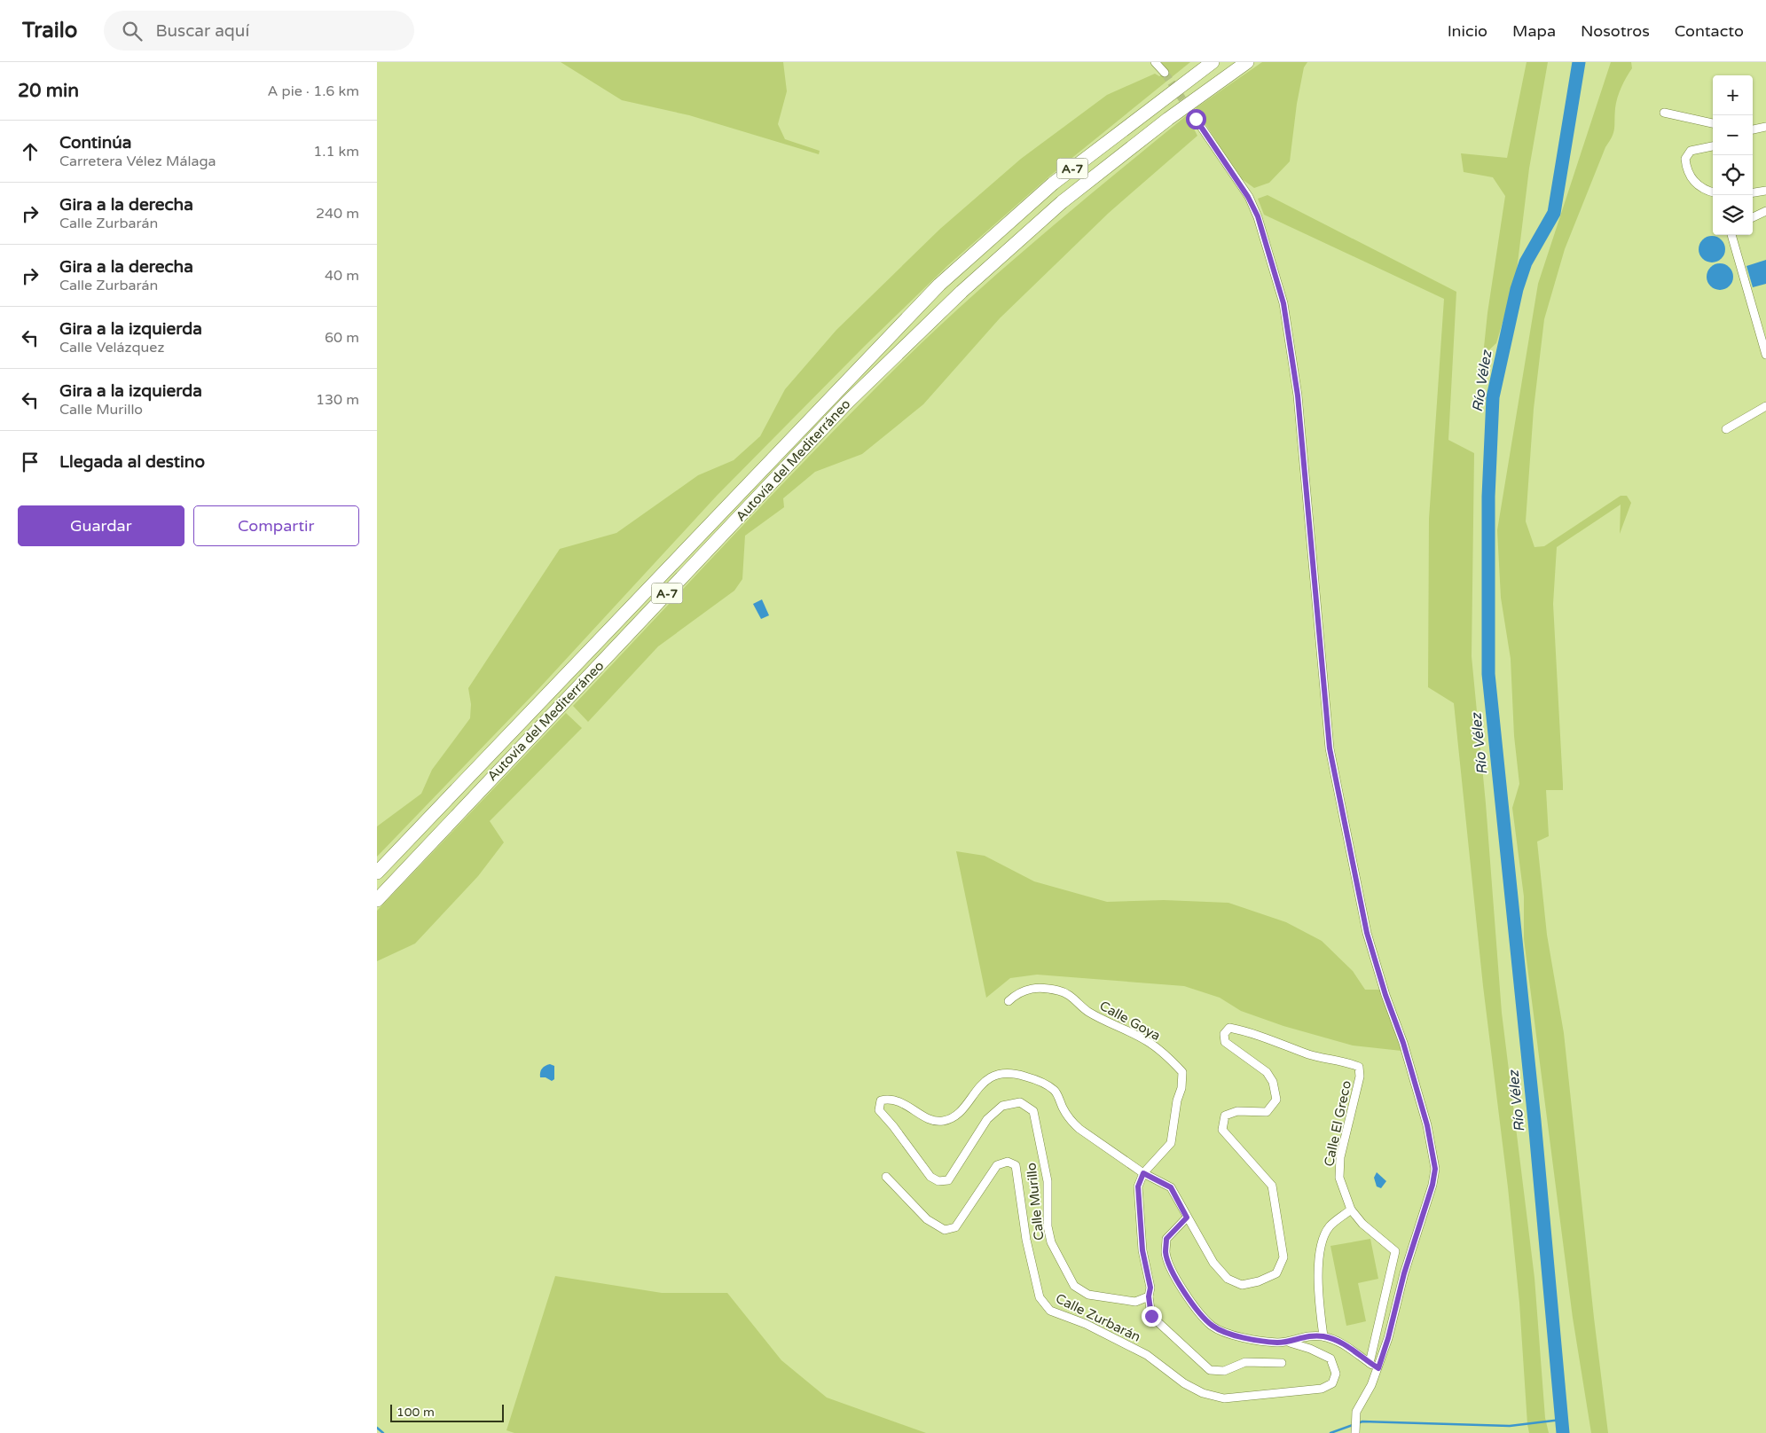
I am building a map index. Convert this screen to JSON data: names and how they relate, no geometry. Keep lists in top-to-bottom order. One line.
{"streets":{"highway":["A-7","Autovía del Mediterráneo"],"street":["Calle Goya","Calle El Greco","Calle Murillo","Calle Zurbarán"]},"crossings":[["Calle Goya","Calle Murillo"],["Calle El Greco","Calle Zurbarán"]],"water":["Río Vélez"],"scale_bar":"100 m","page":{"header":"Trailo","search":"Buscar aquí","nav":["Inicio","Mapa","Nosotros","Contacto"],"heading":["20 min","A pie · 1.6 km"],"map_buttons":["+","−"],"list":[["Continúa","Carretera Vélez Málaga","1.1 km"],["Gira a la derecha","Calle Zurbarán","240 m"],["Gira a la derecha","Calle Zurbarán","40 m"],["Gira a la izquierda","Calle Velázquez","60 m"],["Gira a la izquierda","Calle Murillo","130 m"],"Llegada al destino"],"buttons":["Guardar","Compartir"],"scale":"100 m"}}
